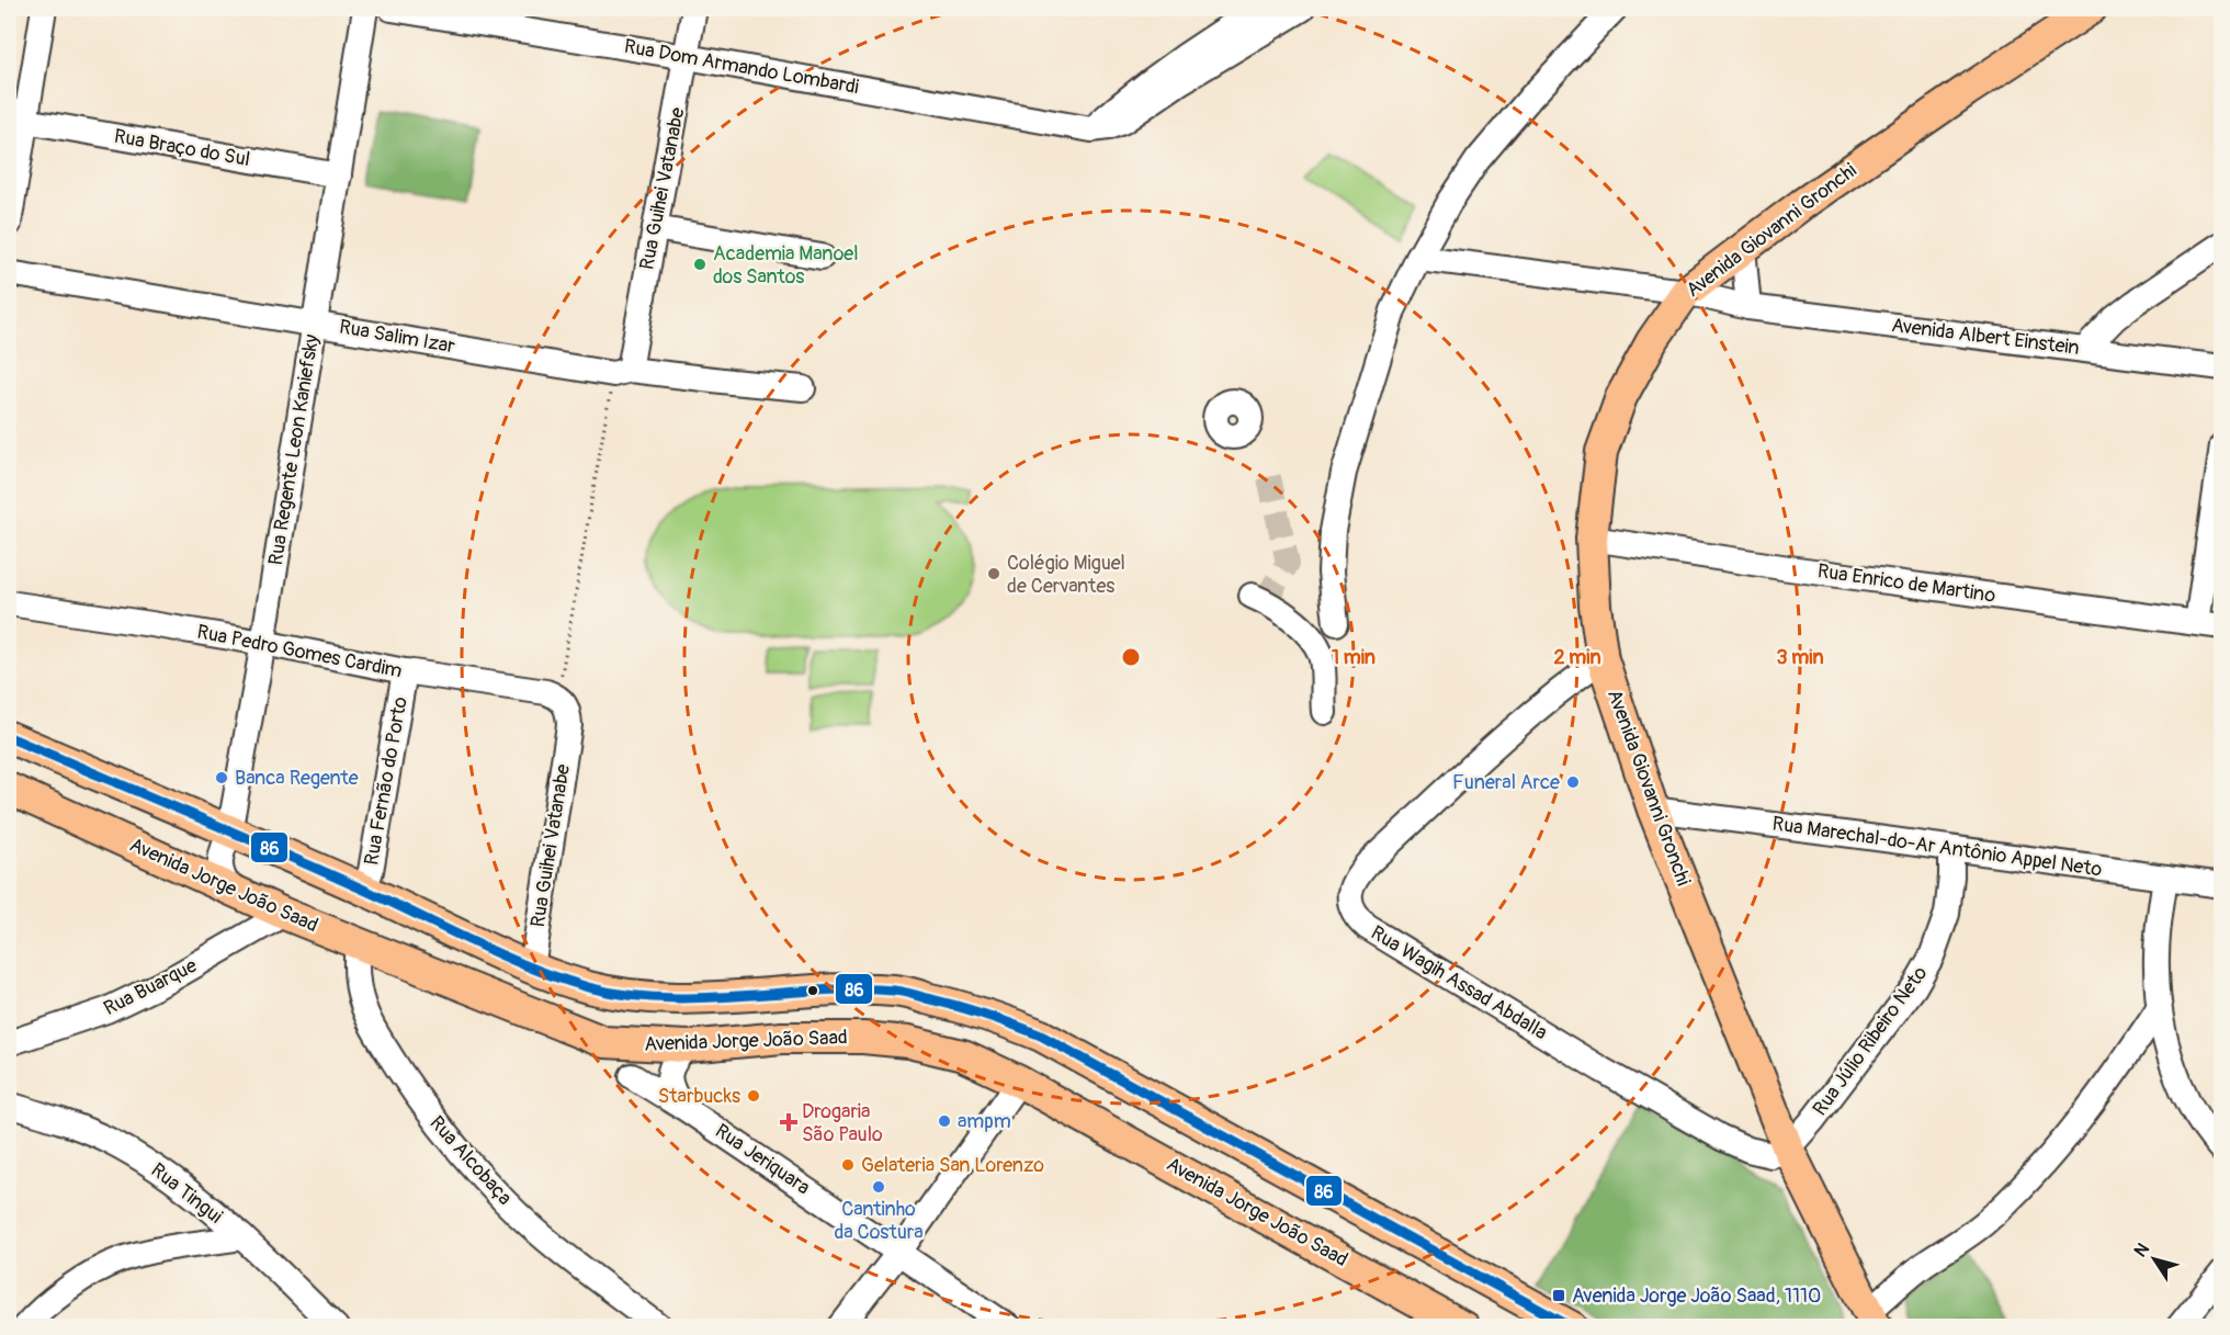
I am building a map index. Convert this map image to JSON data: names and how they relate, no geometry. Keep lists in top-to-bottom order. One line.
{"streets":{"main road":["Avenida Giovanni Gronchi","Avenida Jorge João Saad"],"street":["Rua Dom Armando Lombardi","Rua Braço do Sul","Rua Guihei Vatanabe","Rua Salim Izar","Avenida Albert Einstein","Rua Regente Leon Kaniefsky","Rua Enrico de Martino","Rua Pedro Gomes Cardim","Rua Fernão do Porto","Rua Marechal-do-Ar Antônio Appel Neto","Rua Wagih Assad Abdalla","Rua Buarque","Rua Júlio Ribeiro Neto","Rua Jeriquara","Rua Alcobaça","Rua Tingui"]},"crossings":[["Rua Dom Armando Lombardi","Rua Guihei Vatanabe"],["Rua Braço do Sul","Rua Regente Leon Kaniefsky"],["Rua Guihei Vatanabe","Rua Salim Izar"],["Rua Guihei Vatanabe","Rua Pedro Gomes Cardim"],["Avenida Giovanni Gronchi","Avenida Albert Einstein"],["Avenida Giovanni Gronchi","Rua Enrico de Martino"],["Avenida Giovanni Gronchi","Rua Marechal-do-Ar Antônio Appel Neto"],["Avenida Giovanni Gronchi","Rua Wagih Assad Abdalla"],["Avenida Giovanni Gronchi","Rua Júlio Ribeiro Neto"],["Rua Salim Izar","Rua Regente Leon Kaniefsky"],["Rua Regente Leon Kaniefsky","Rua Pedro Gomes Cardim"],["Rua Regente Leon Kaniefsky","Avenida Jorge João Saad"],["Rua Pedro Gomes Cardim","Rua Fernão do Porto"],["Rua Marechal-do-Ar Antônio Appel Neto","Rua Júlio Ribeiro Neto"],["Avenida Jorge João Saad","Rua Buarque"],["Avenida Jorge João Saad","Rua Alcobaça"],["Rua Wagih Assad Abdalla","Rua Júlio Ribeiro Neto"]],"places":{"other":["Academia Manoel dos Santos","Colégio Miguel de Cervantes","Banca Regente","Funeral Arce","Starbucks","ampm","Gelateria San Lorenzo","Cantinho da Costura"],"health":["Drogaria São Paulo"],"transit":["Avenida Jorge João Saad, 1110"]},"lines":["transit line 86"],"north":"top left","rings":["1 min","2 min","3 min"]}
